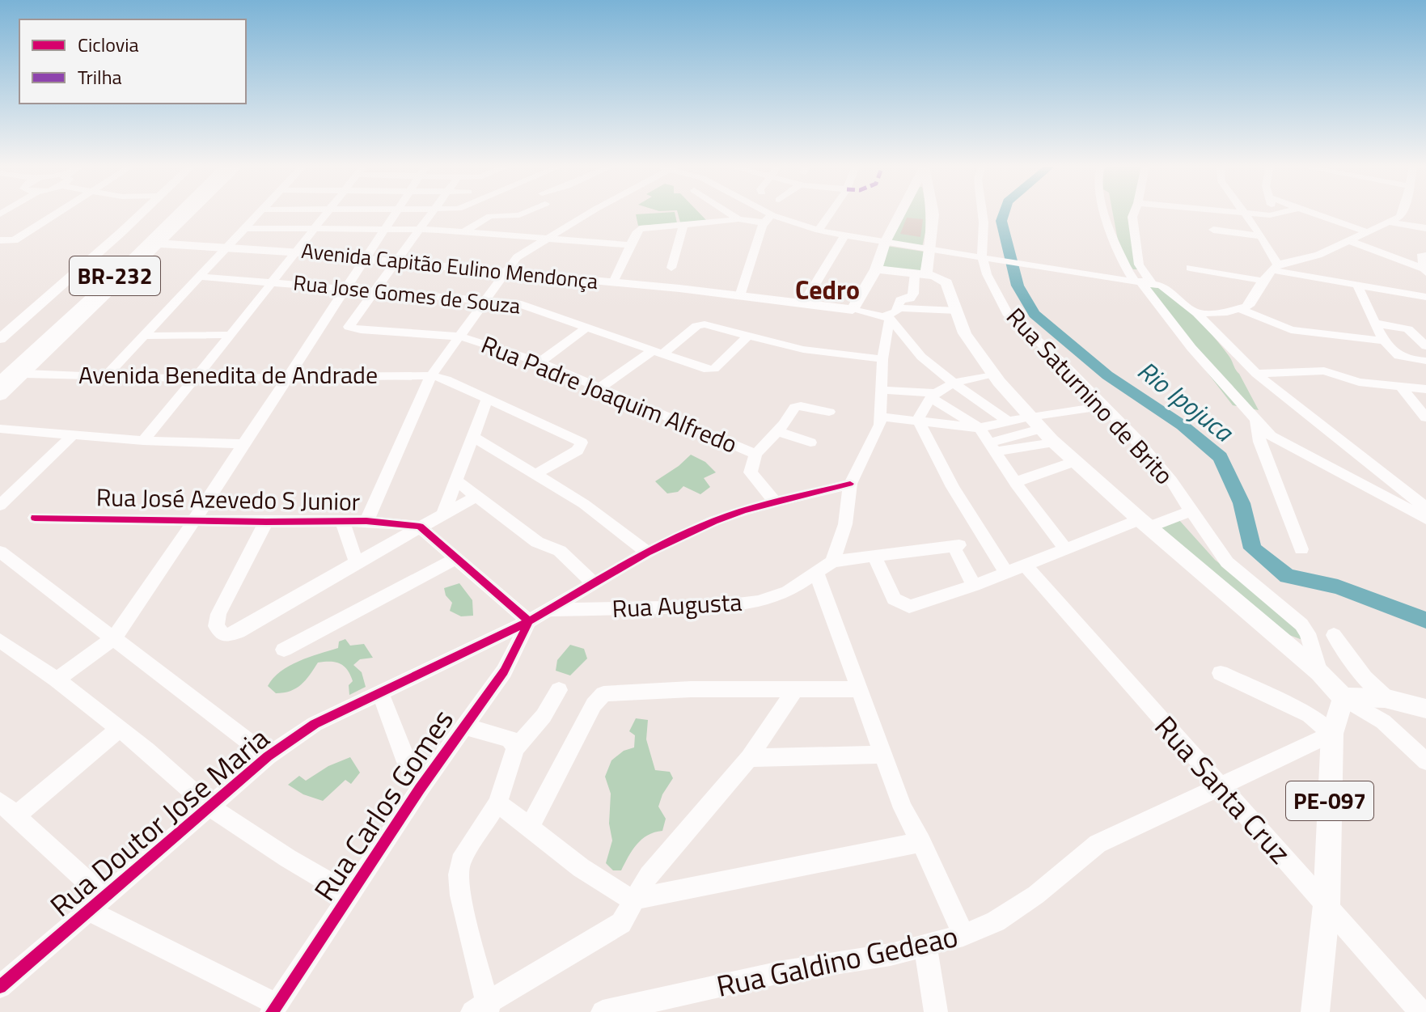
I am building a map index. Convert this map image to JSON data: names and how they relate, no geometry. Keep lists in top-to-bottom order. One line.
{"streets":{"highway":["BR-232"],"main road":["Avenida Capitão Eulino Mendonça","PE-097"],"street":["Rua Jose Gomes de Souza","Avenida Benedita de Andrade","Rua Padre Joaquim Alfredo","Rua Saturnino de Brito","Rua José Azevedo S Junior","Rua Augusta","Rua Santa Cruz","Rua Carlos Gomes","Rua Doutor Jose Maria","Rua Galdino Gedeao"]},"crossings":[["Avenida Capitão Eulino Mendonça","BR-232"],["BR-232","Avenida Benedita de Andrade"],["Rua Jose Gomes de Souza","Rua Padre Joaquim Alfredo"],["Rua Augusta","Rua Doutor Jose Maria"],["Rua Santa Cruz","PE-097"],["Rua Santa Cruz","Rua Galdino Gedeao"],["PE-097","Rua Galdino Gedeao"],["Rua Carlos Gomes","Rua Doutor Jose Maria"]],"districts":["Cedro"],"water":["Rio Ipojuca"],"legend":["Ciclovia","Trilha"]}
